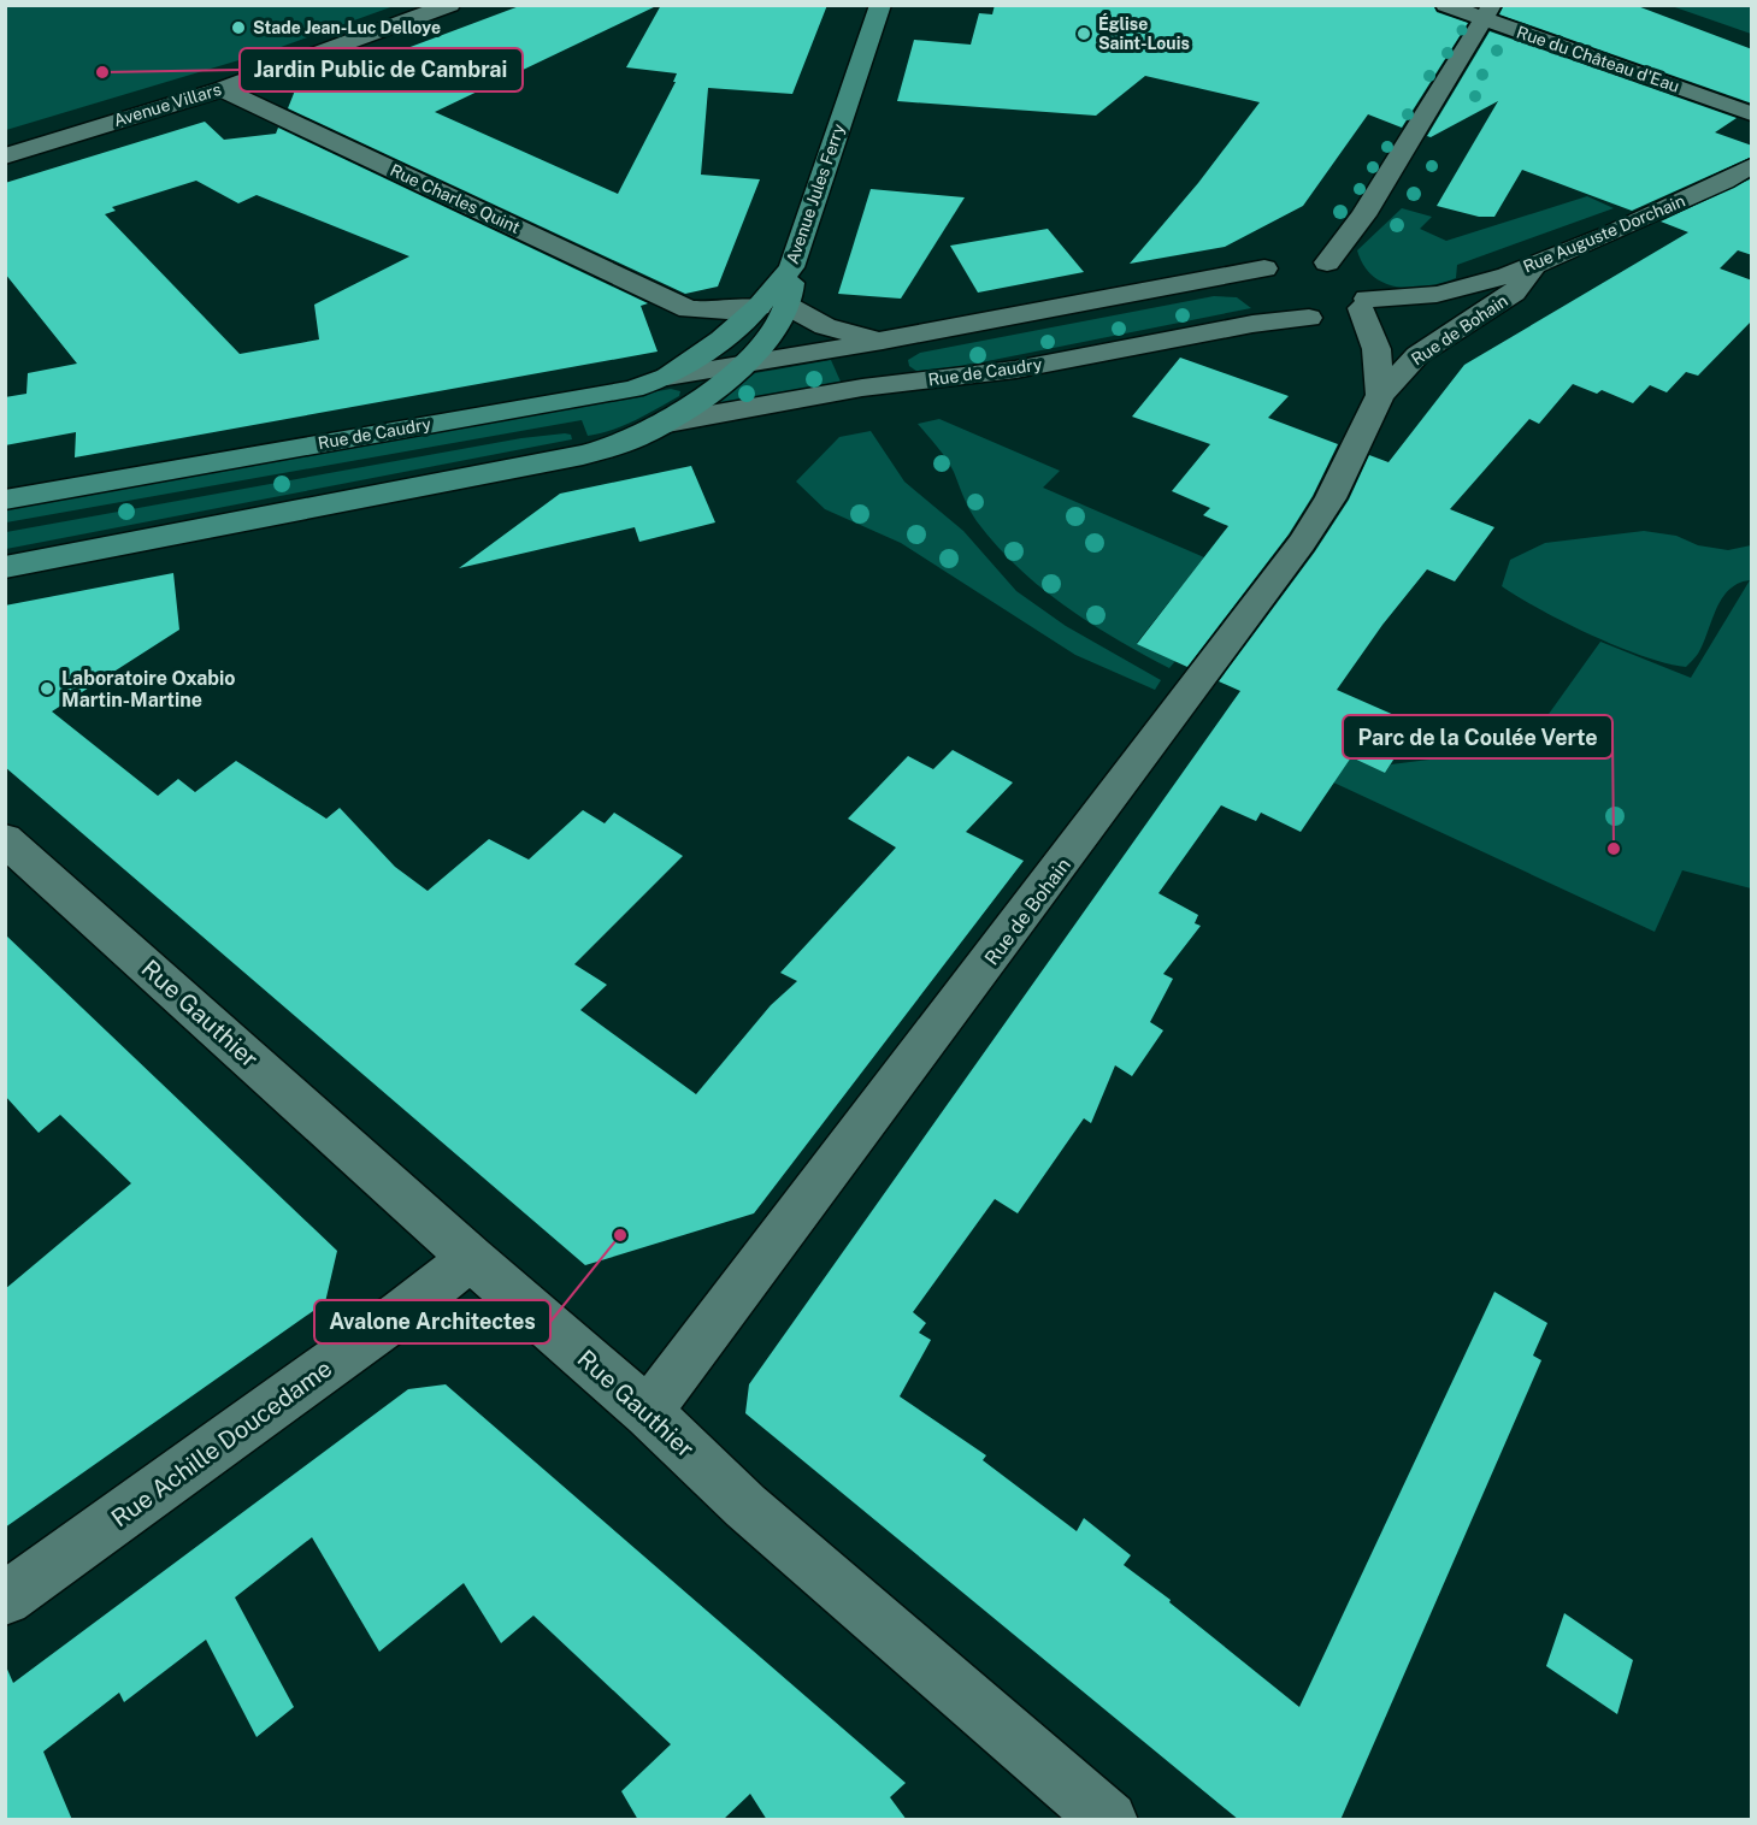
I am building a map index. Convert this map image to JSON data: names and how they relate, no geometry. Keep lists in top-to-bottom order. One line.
{"streets":{"main road":["Avenue Jules Ferry","Rue de Caudry"],"street":["Rue du Château d'Eau","Avenue Villars","Rue Charles Quint","Rue Auguste Dorchain","Rue de Bohain","Rue Gauthier","Rue Achille Doucedame"]},"crossings":[["Avenue Villars","Rue Charles Quint"],["Avenue Jules Ferry","Rue Charles Quint"],["Avenue Jules Ferry","Rue de Caudry"],["Rue Auguste Dorchain","Rue de Bohain"],["Rue Auguste Dorchain","Rue de Caudry"],["Rue de Bohain","Rue Gauthier"],["Rue Gauthier","Rue Achille Doucedame"]],"places":["Stade Jean-Luc Delloye","Église Saint-Louis","Jardin Public de Cambrai","Laboratoire Oxabio Martin-Martine","Parc de la Coulée Verte","Avalone Architectes"]}
